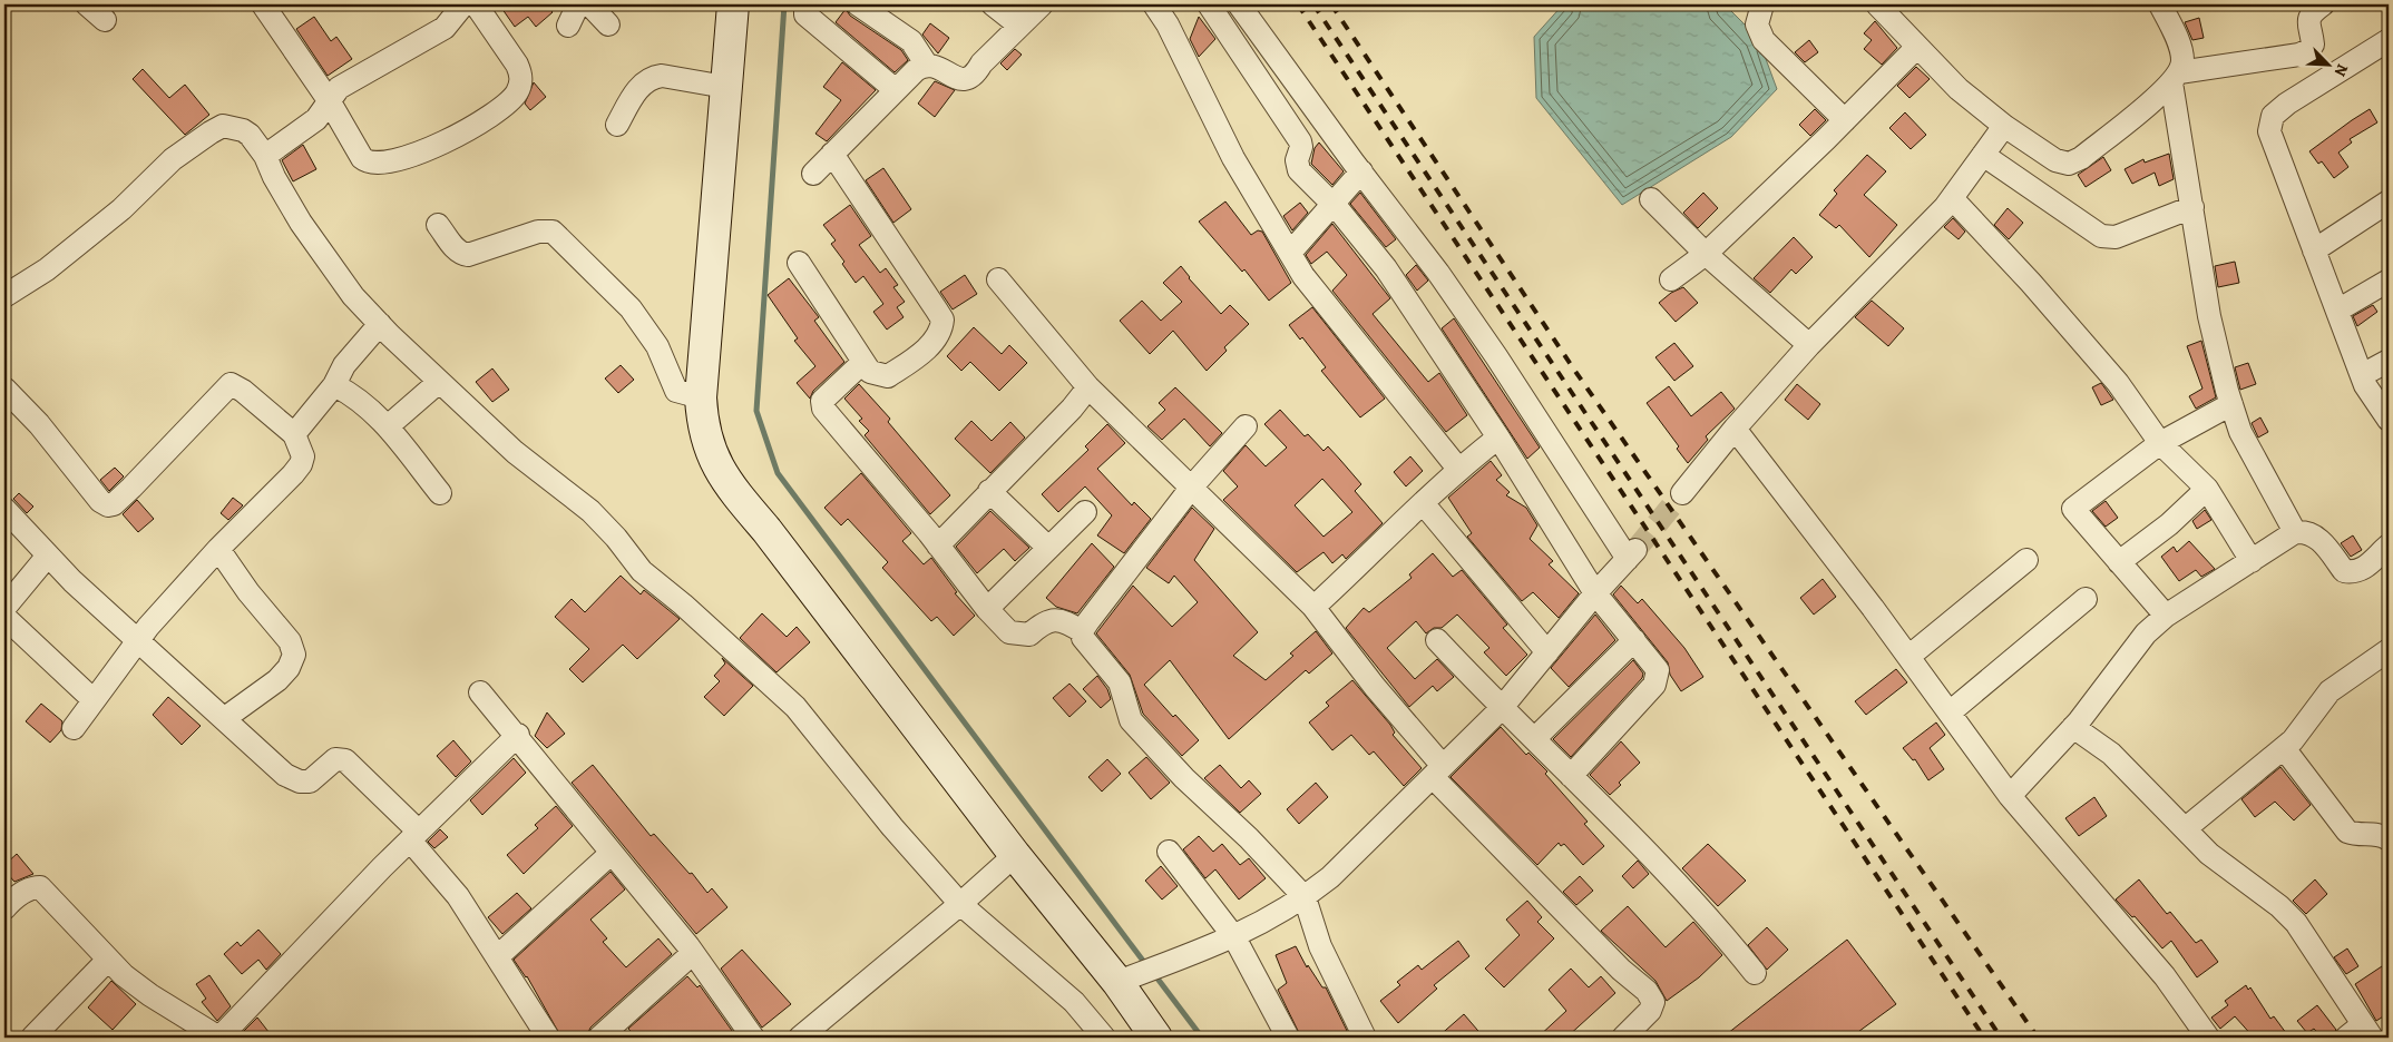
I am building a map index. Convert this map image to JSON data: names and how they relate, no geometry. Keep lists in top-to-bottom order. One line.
{"north":"bottom right"}
